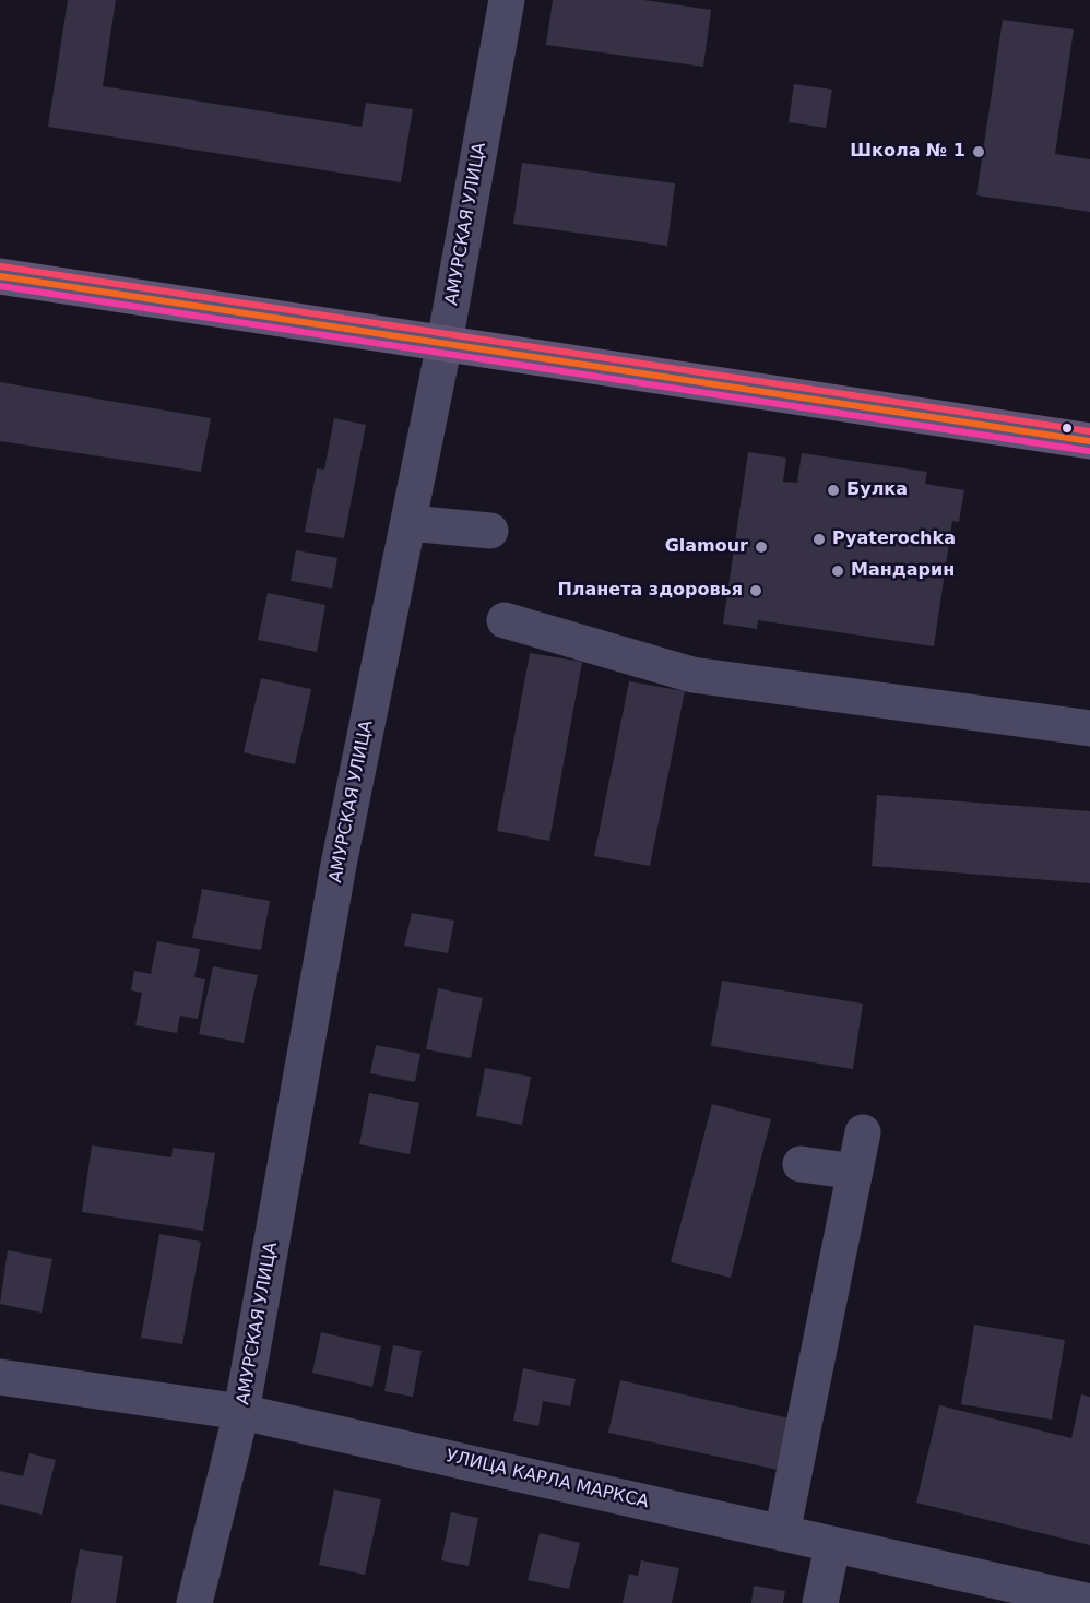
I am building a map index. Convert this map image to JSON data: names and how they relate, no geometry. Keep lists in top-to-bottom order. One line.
{"streets":{"street":["АМУРСКАЯ УЛИЦА","УЛИЦА КАРЛА МАРКСА"]},"crossings":[["АМУРСКАЯ УЛИЦА","УЛИЦА КАРЛА МАРКСА"]],"places":["Школа № 1","Булка","Pyaterochka","Glamour","Мандарин","Планета здоровья"]}
